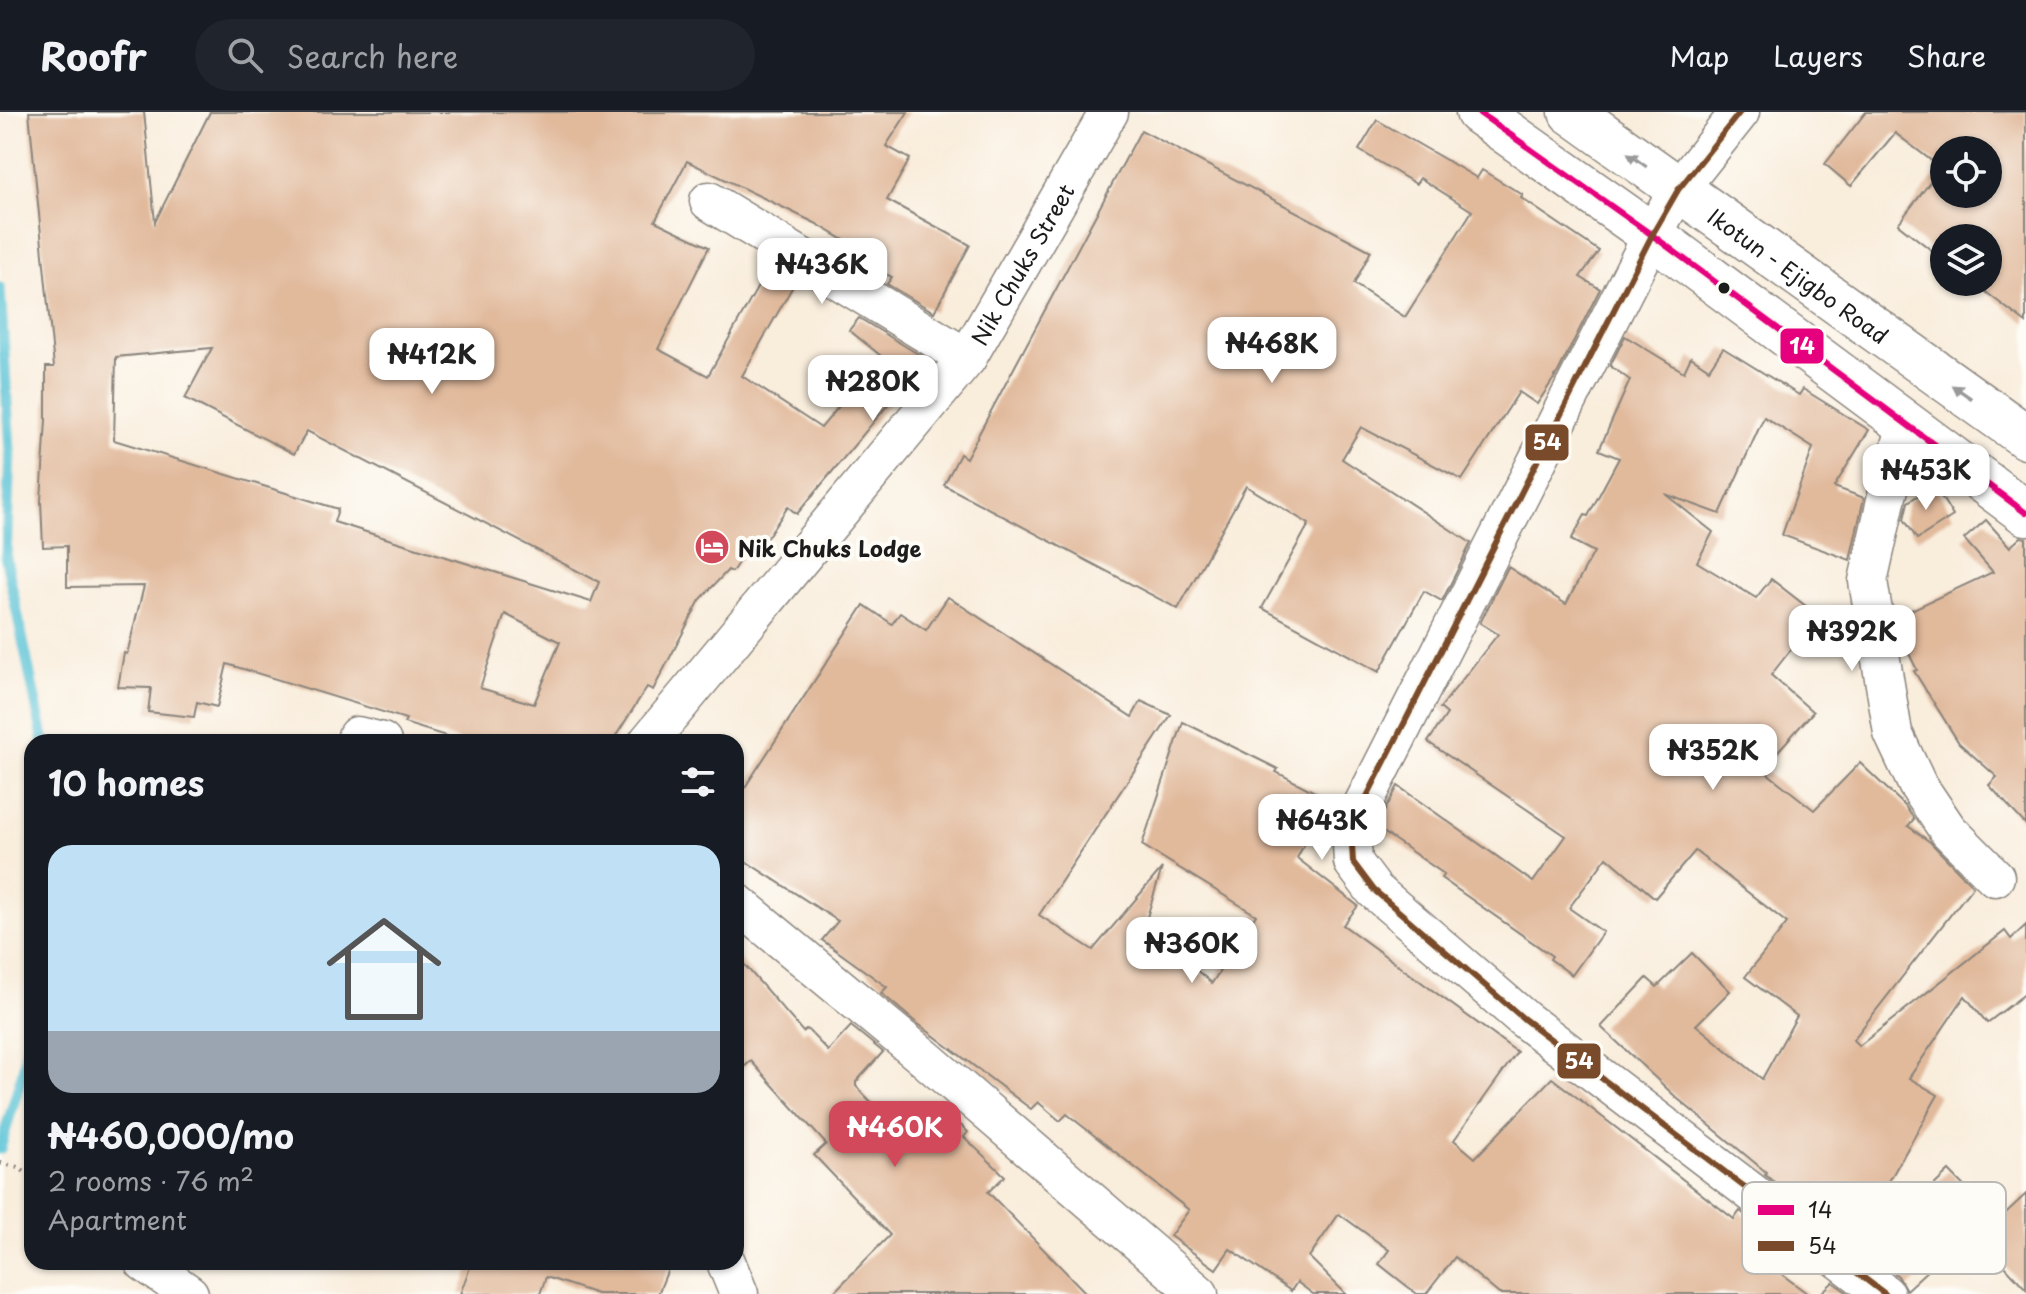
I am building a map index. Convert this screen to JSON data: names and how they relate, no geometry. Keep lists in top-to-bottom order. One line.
{"streets":{"main road":["Ikotun - Ejigbo Road"],"street":["Nik Chuks Street"]},"places":{"hotel":["Nik Chuks Lodge"]},"lines":["transit line 14","transit line 54"],"legend":["14","54"],"page":{"header":"Roofr","search":"Search here","nav":["Map","Layers","Share"],"price":["₦436K","₦468K","₦412K","₦280K","₦453K","₦392K","₦352K","₦643K","₦360K","₦460K"],"heading":"10 homes","list":[{"name":"₦460,000/mo","note":"2 rooms · 76 m² · Apartment"}]}}
